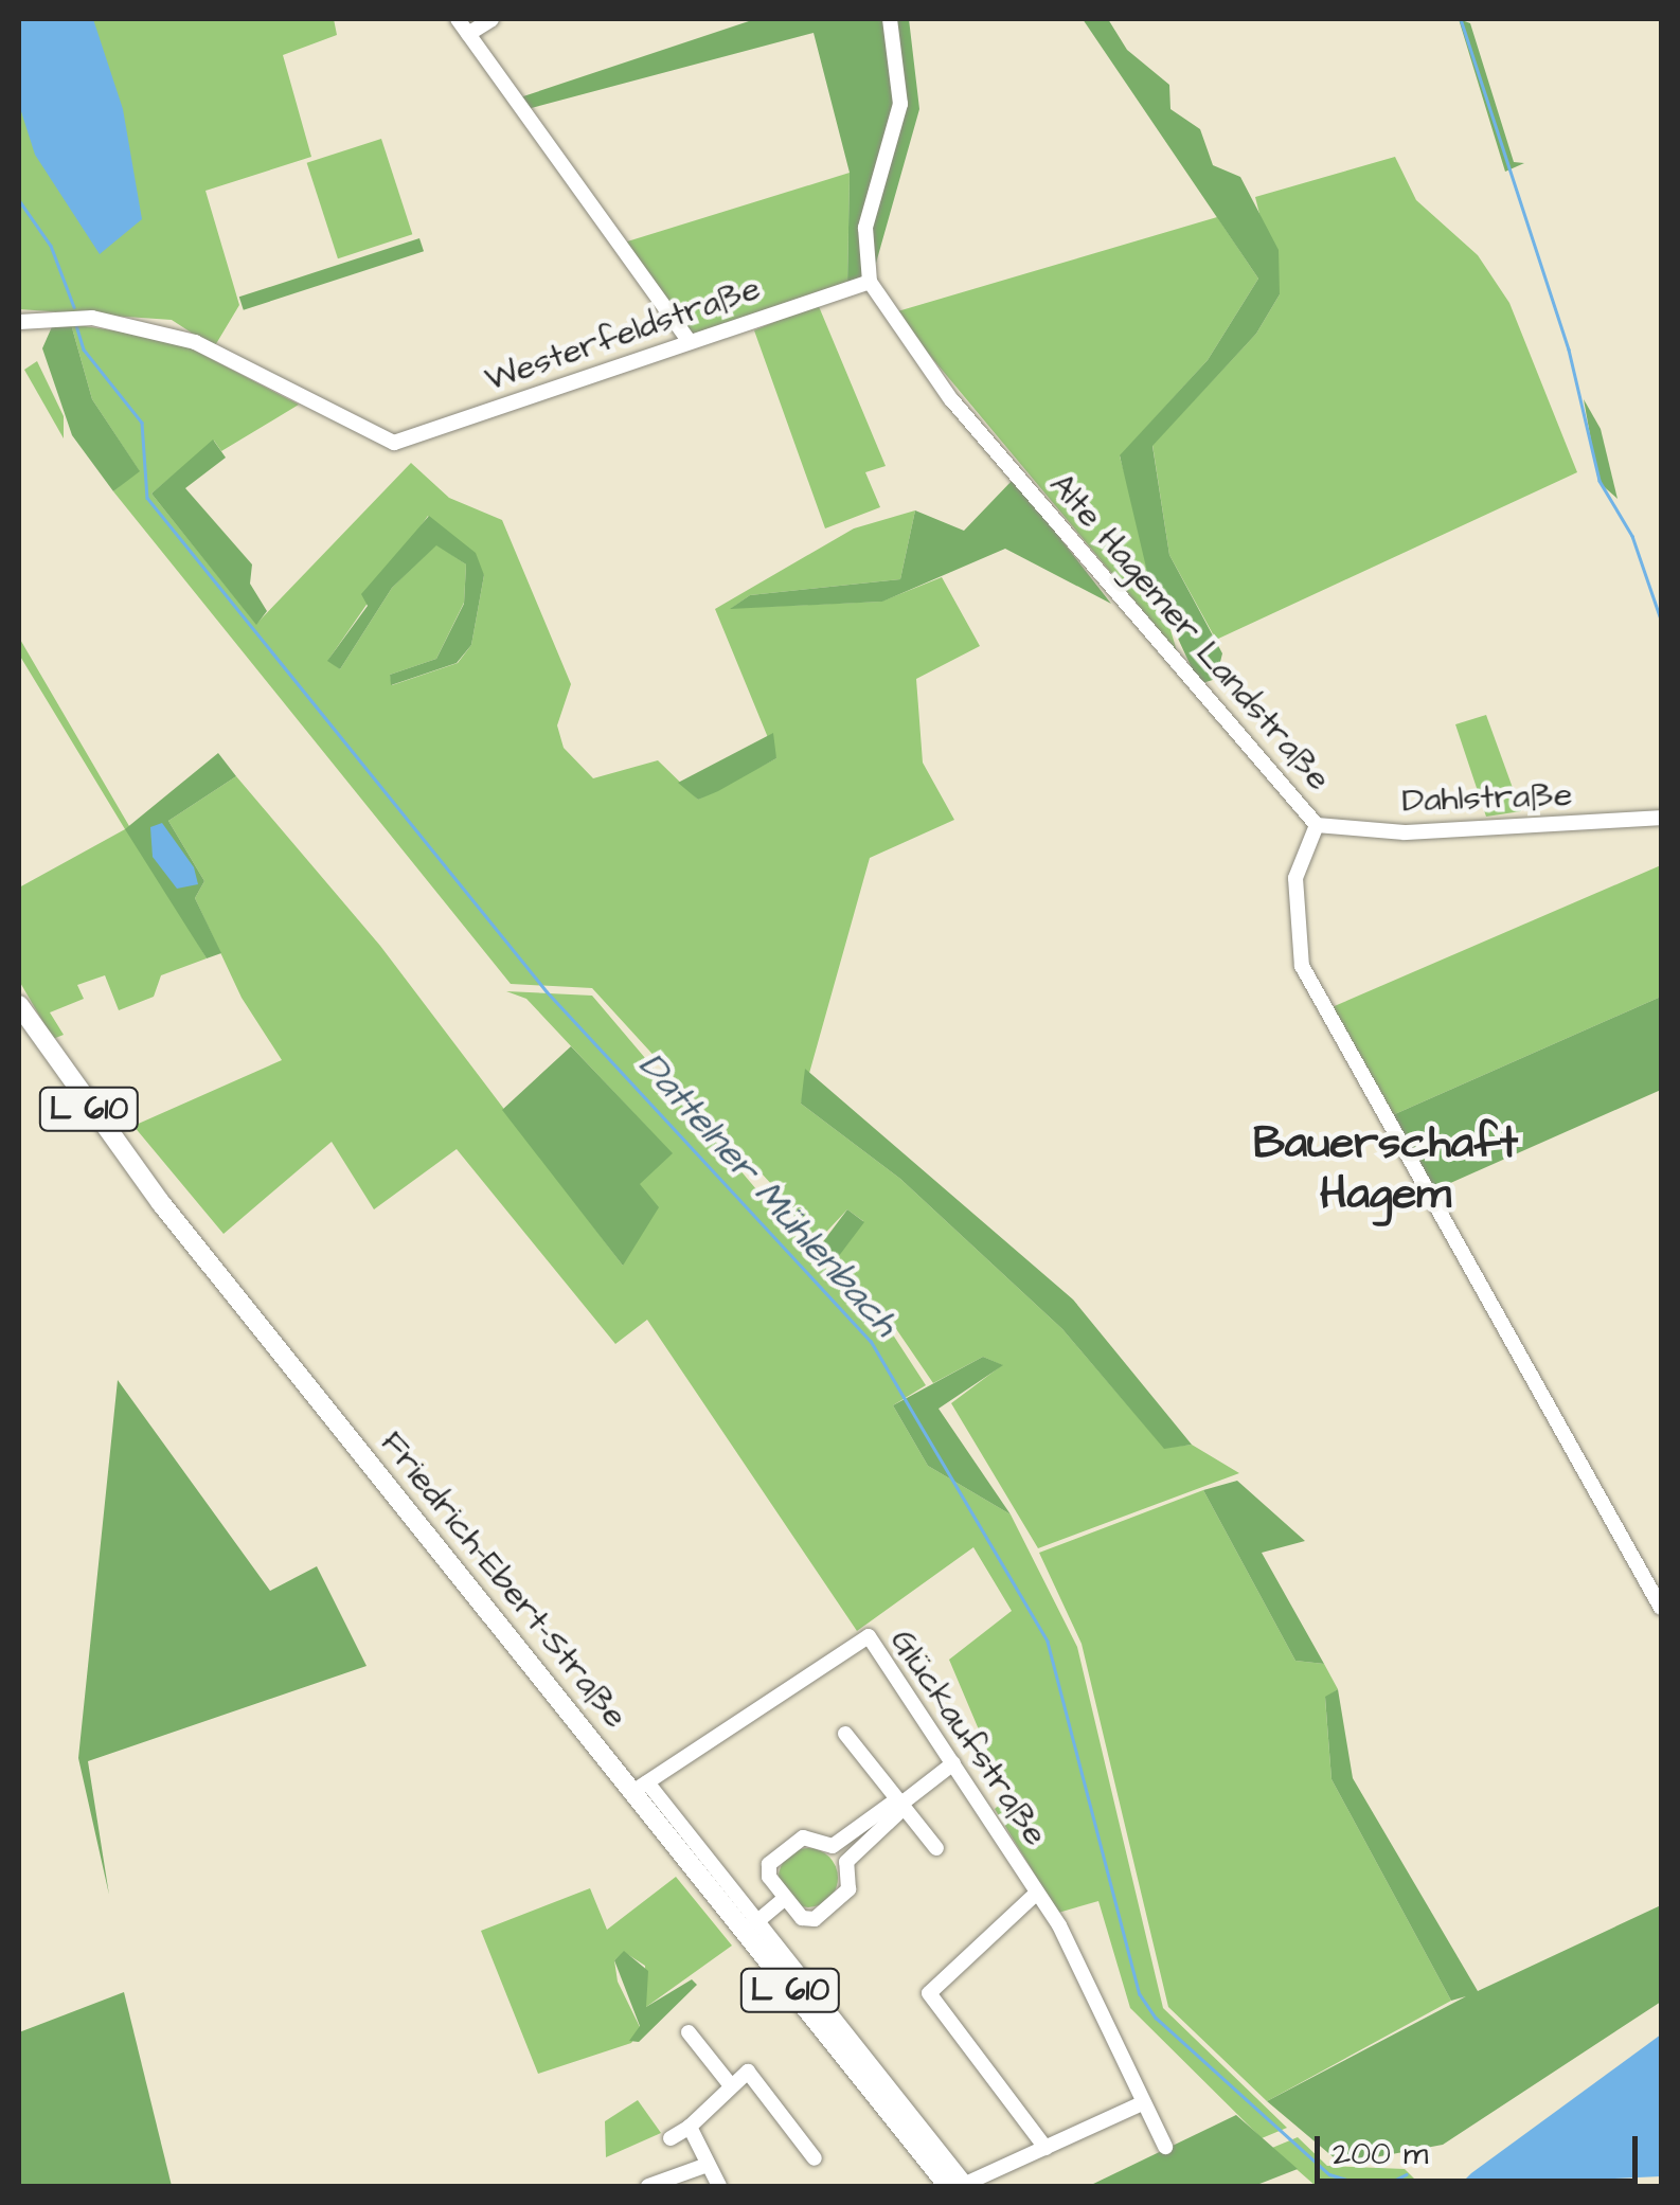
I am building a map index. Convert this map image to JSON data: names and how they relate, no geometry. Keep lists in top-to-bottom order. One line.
{"streets":{"main road":["L 610","Friedrich-Ebert-Straße"],"street":["Westerfeldstraße","Alte Hagemer Landstraße","Dahlstraße","Glückaufstraße"]},"crossings":[["Westerfeldstraße","Alte Hagemer Landstraße"],["Alte Hagemer Landstraße","Dahlstraße"],["Friedrich-Ebert-Straße","Glückaufstraße"]],"districts":["Bauerschaft Hagem"],"water":["Dattelner Mühlenbach"],"scale_bar":"200 m"}
